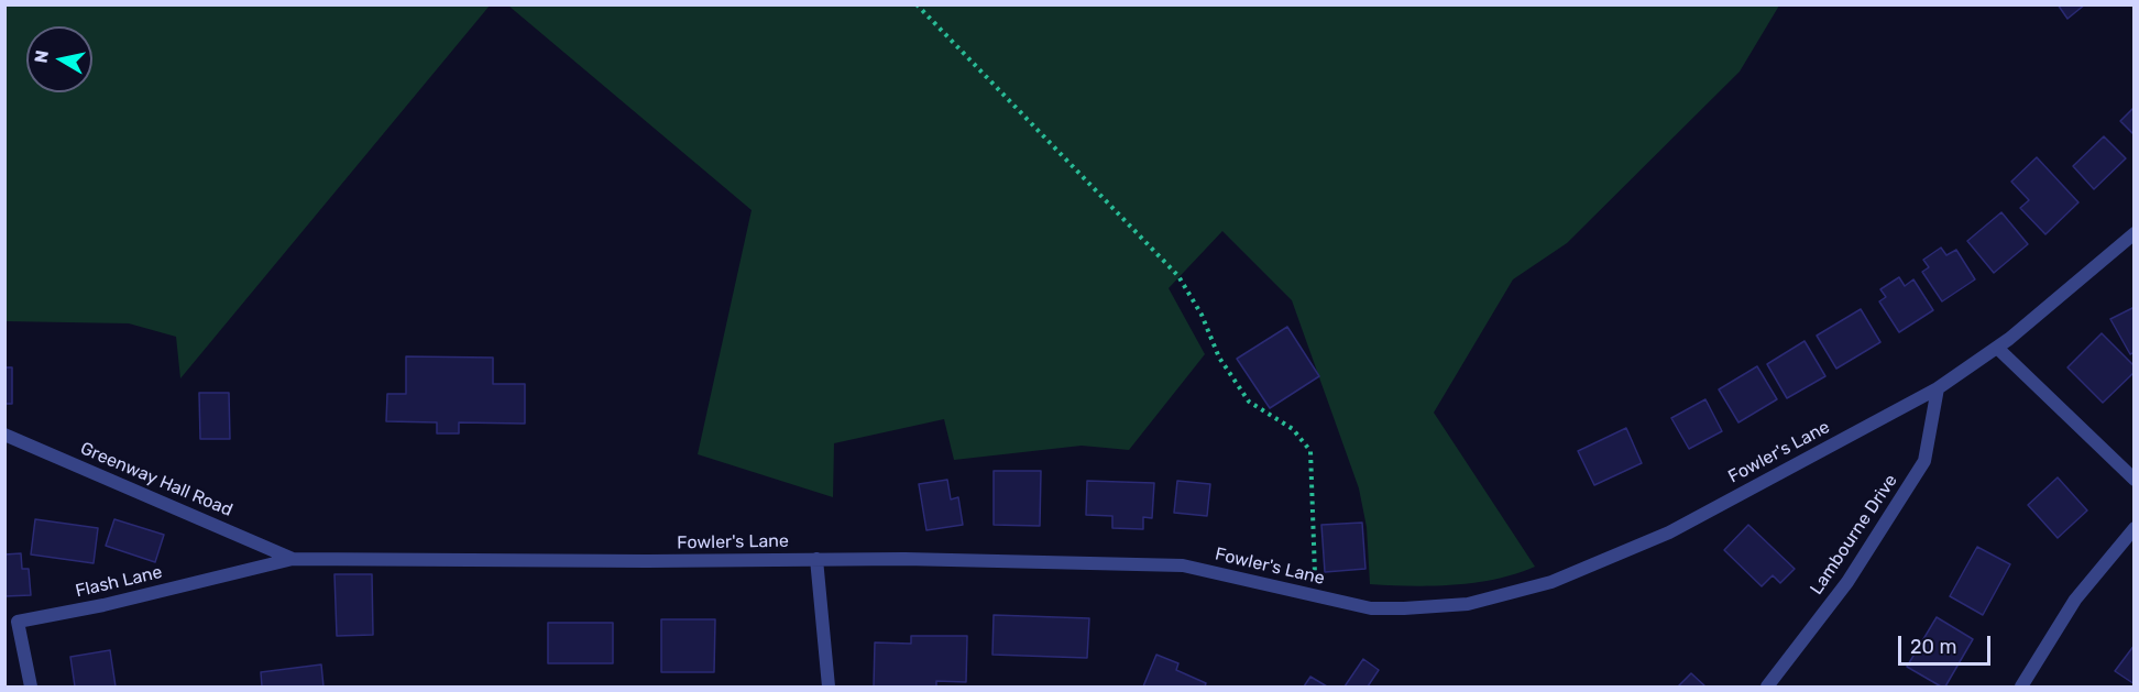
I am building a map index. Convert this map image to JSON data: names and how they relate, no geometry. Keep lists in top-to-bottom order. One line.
{"streets":{"street":["Fowler's Lane","Greenway Hall Road","Lambourne Drive","Flash Lane"]},"crossings":[["Fowler's Lane","Greenway Hall Road"],["Fowler's Lane","Lambourne Drive"],["Fowler's Lane","Flash Lane"],["Greenway Hall Road","Flash Lane"]],"scale_bar":"20 m","north":"left"}
